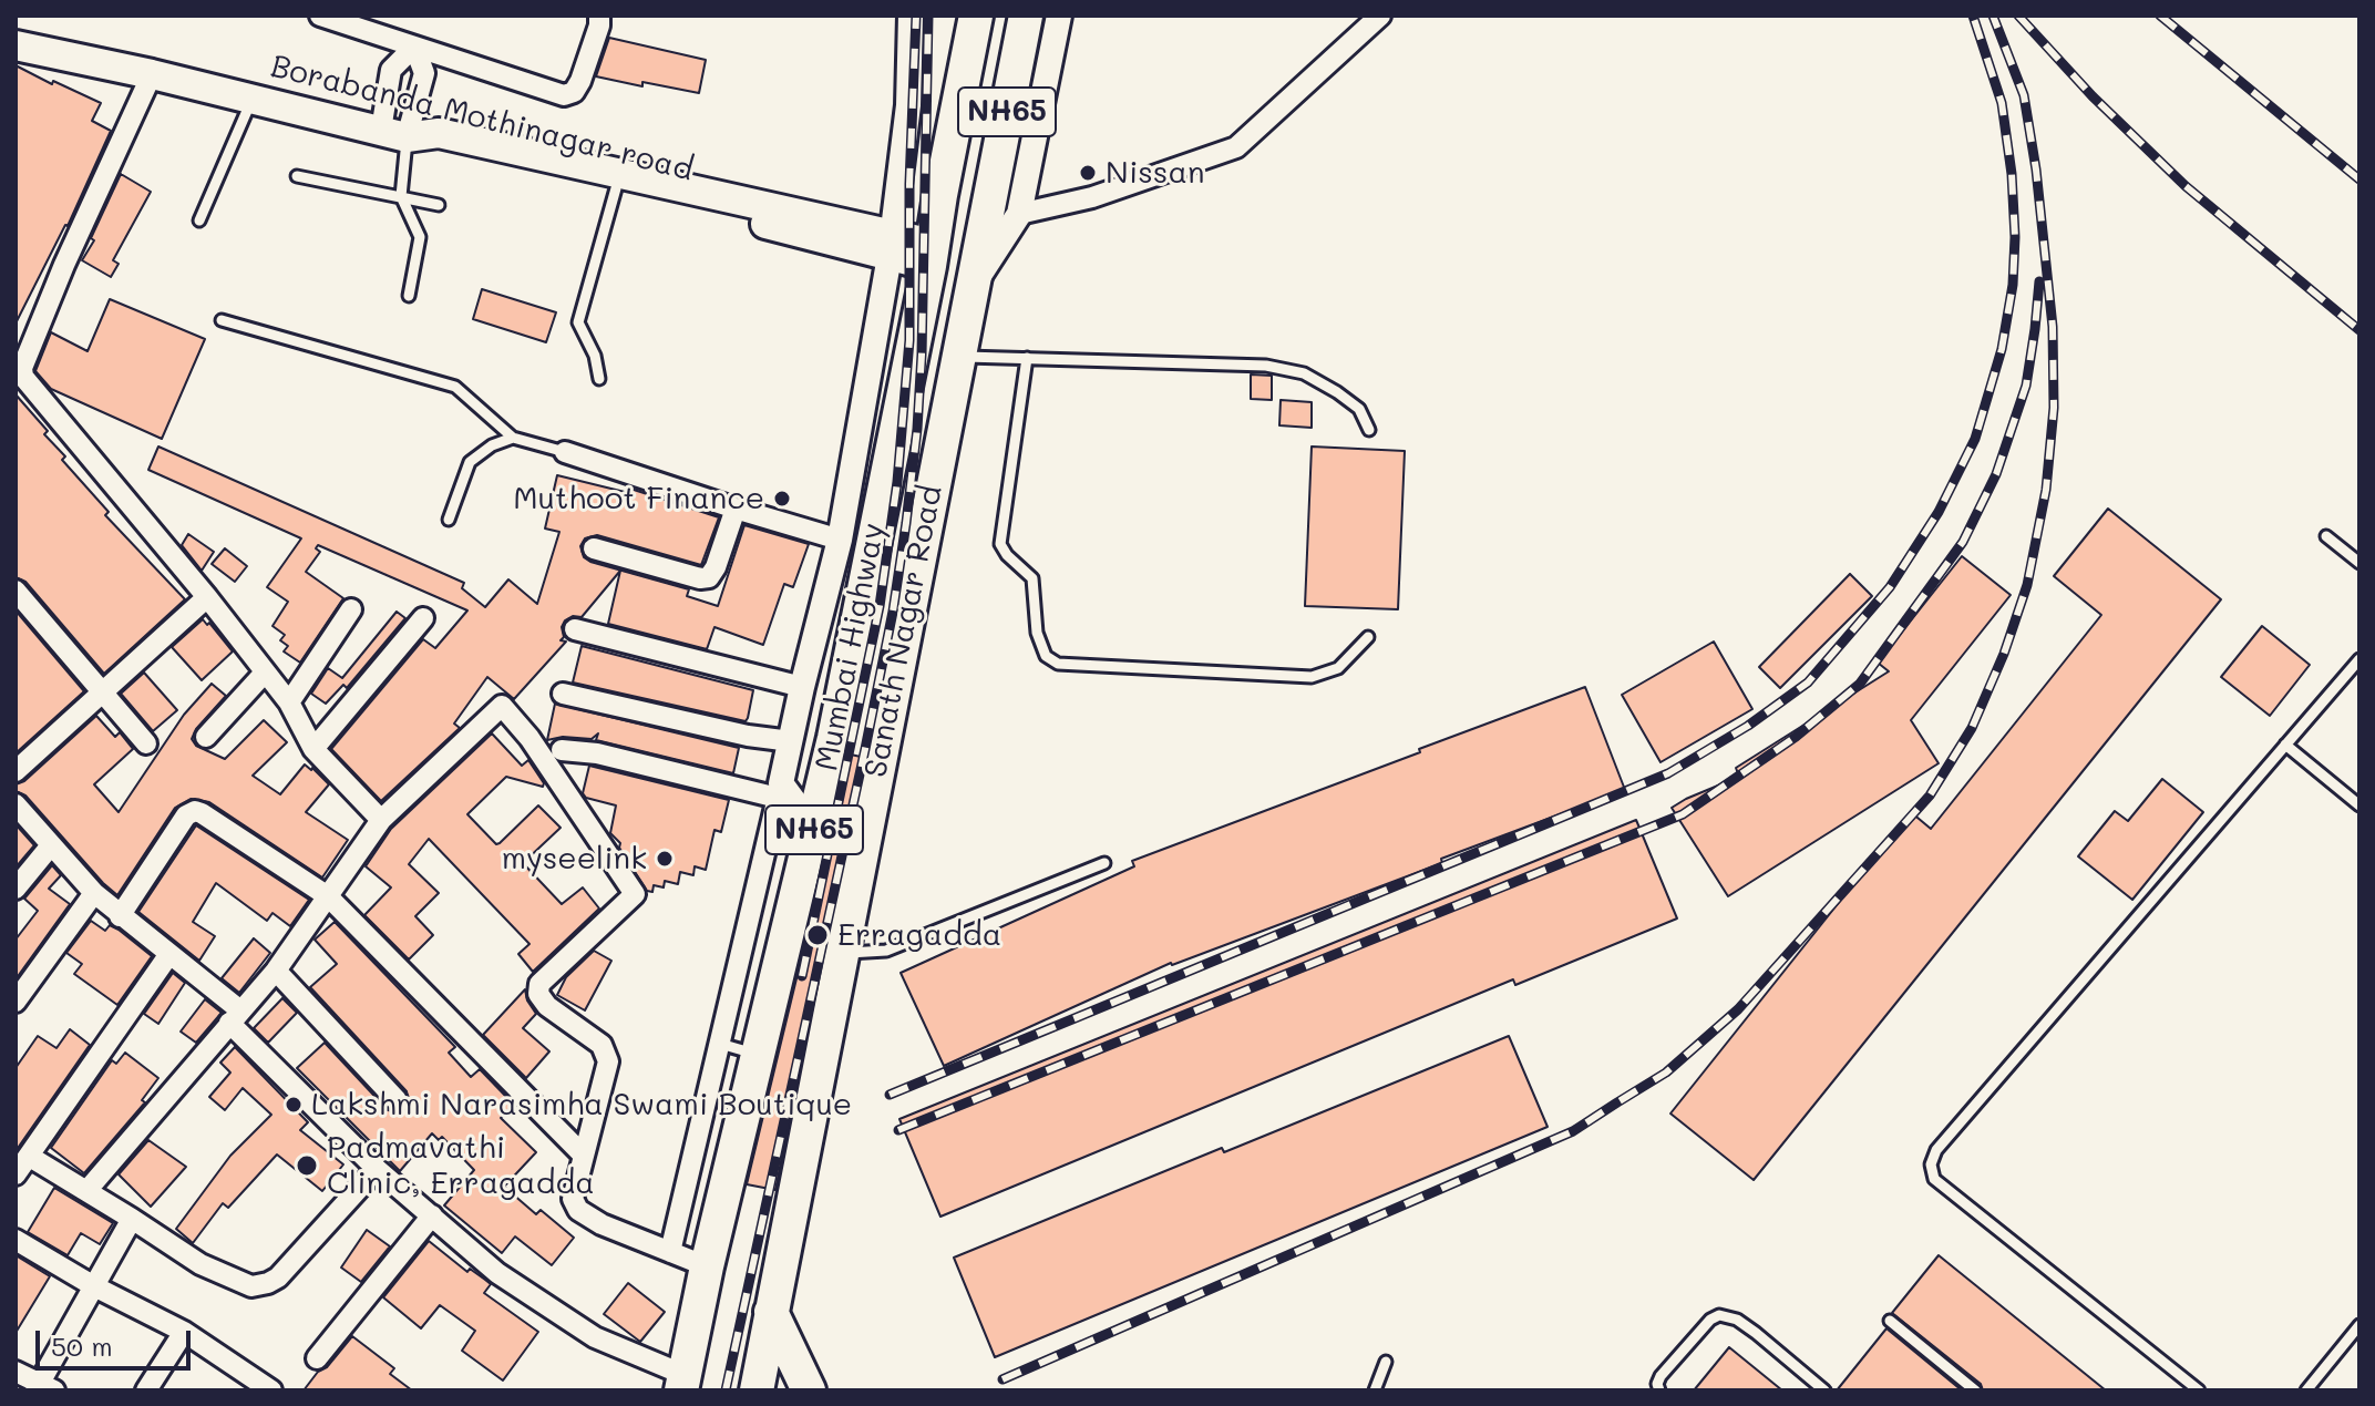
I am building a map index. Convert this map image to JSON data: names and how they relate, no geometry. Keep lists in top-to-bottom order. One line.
{"streets":{"highway":["NH65","Sanath Nagar Road","Mumbai Highway"],"main road":["Borabanda Mothinagar road"]},"crossings":[["NH65","Borabanda Mothinagar road"],["NH65","Sanath Nagar Road"],["NH65","Mumbai Highway"],["Borabanda Mothinagar road","Mumbai Highway"]],"places":["Nissan","Muthoot Finance","myseelink","Erragadda","Lakshmi Narasimha Swami Boutique","Padmavathi Clinic, Erragadda"],"scale_bar":"50 m"}
